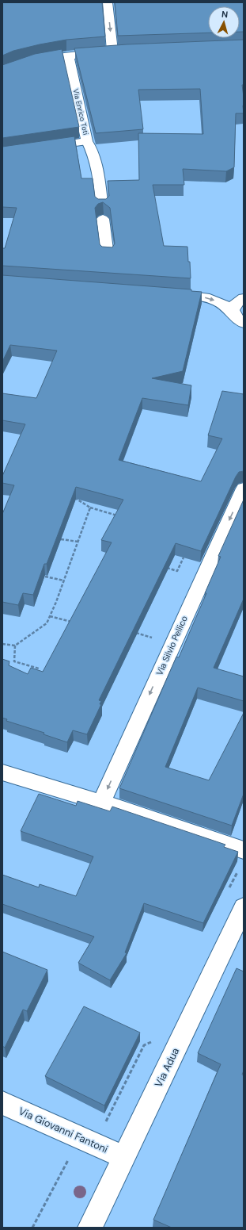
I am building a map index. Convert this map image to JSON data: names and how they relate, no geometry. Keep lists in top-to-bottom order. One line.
{"streets":{"street":["Via Enrico Toti","Via Silvio Pellico","Via Adua","Via Giovanni Fantoni"]},"crossings":[["Via Adua","Via Giovanni Fantoni"]],"one_way":["Via Silvio Pellico"],"north":"top"}
